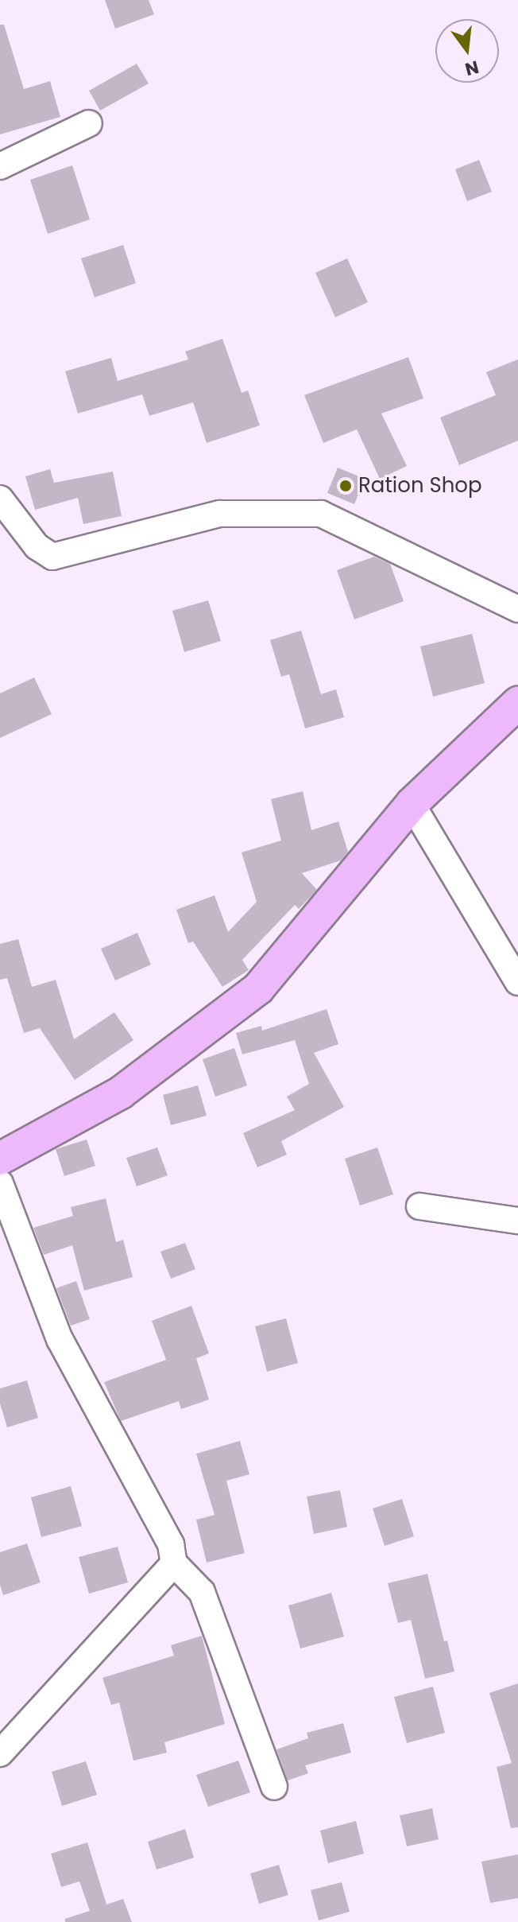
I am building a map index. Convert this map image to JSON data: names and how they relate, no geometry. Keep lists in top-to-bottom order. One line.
{"places":["Ration Shop"],"north":"bottom"}
